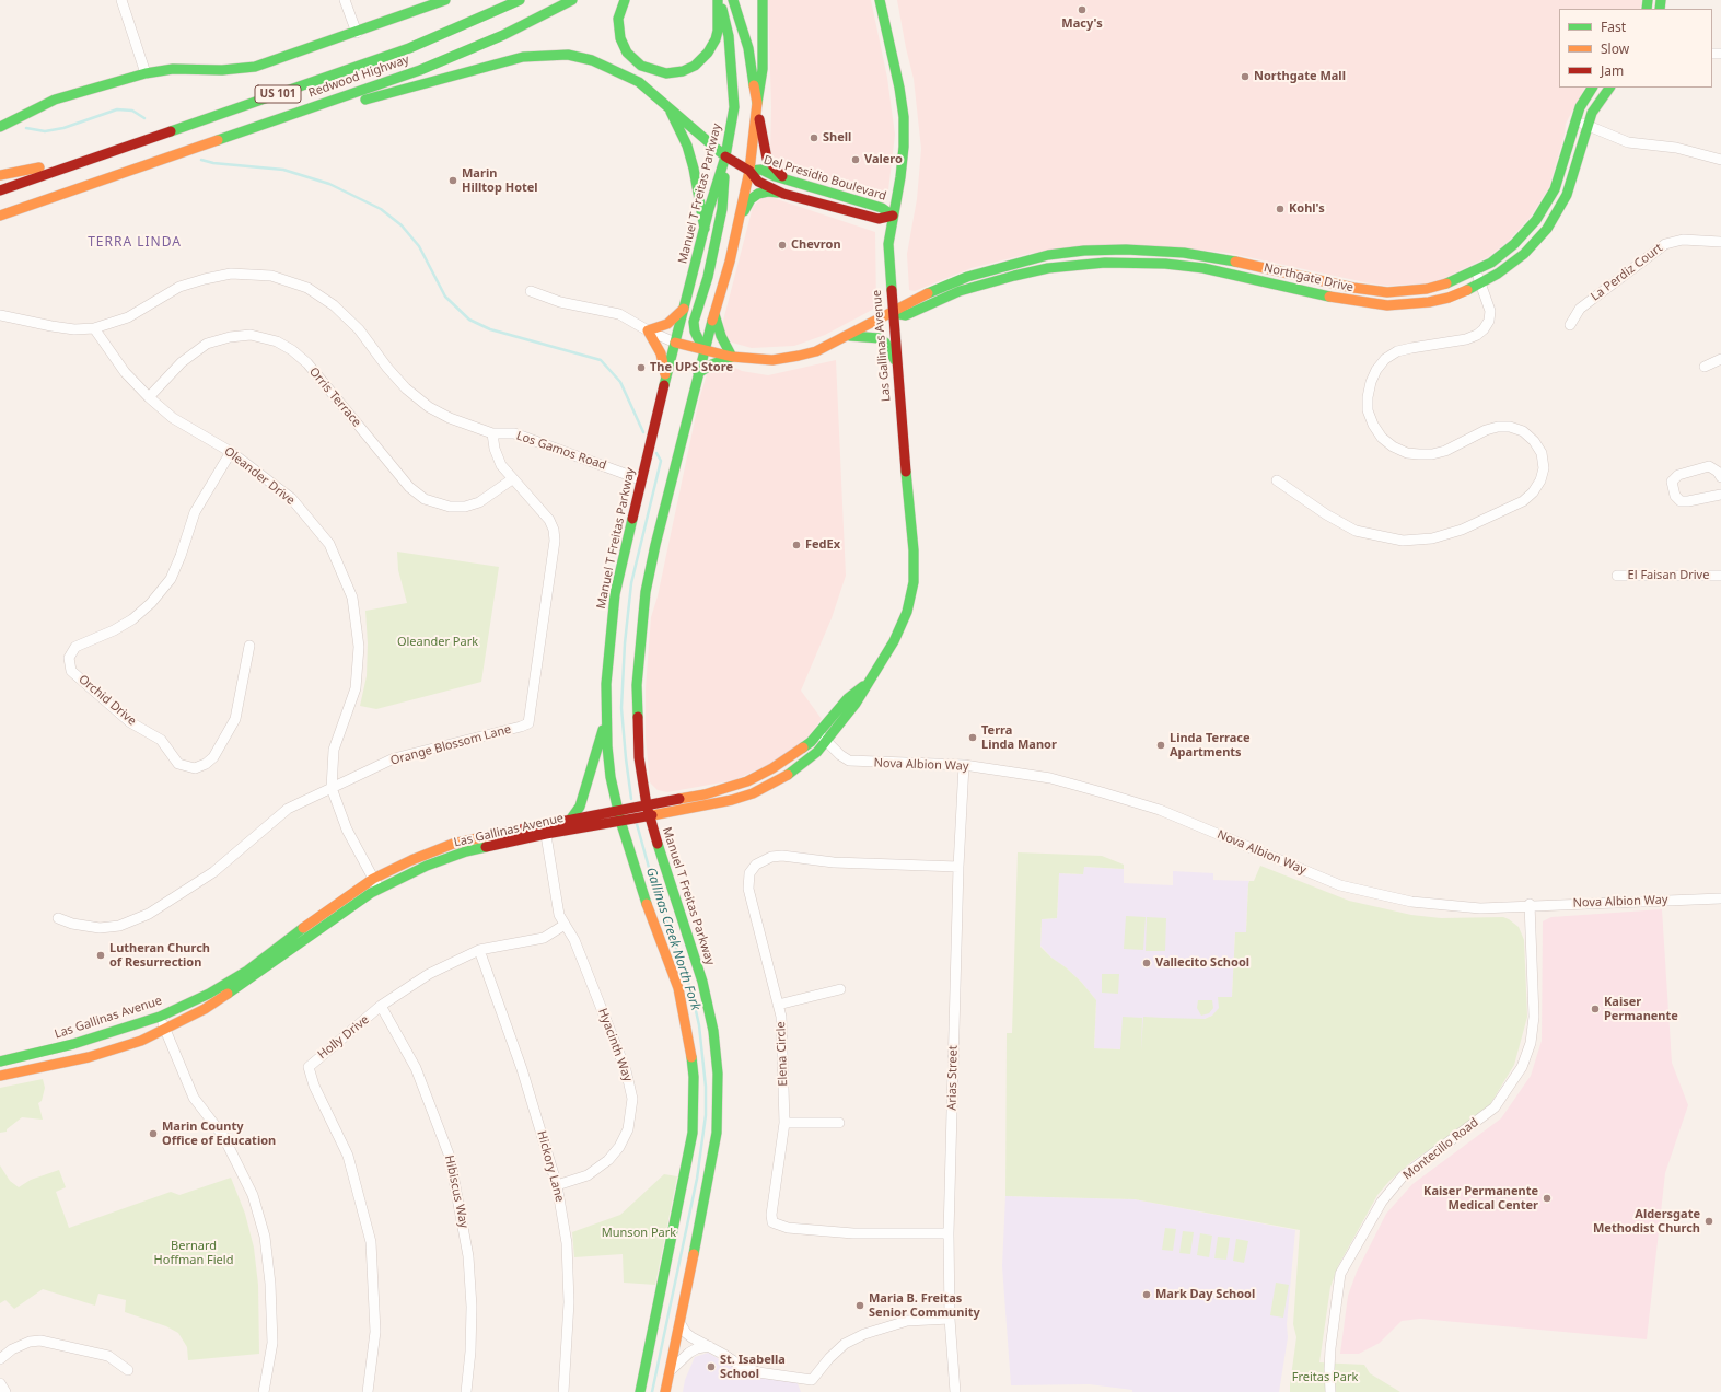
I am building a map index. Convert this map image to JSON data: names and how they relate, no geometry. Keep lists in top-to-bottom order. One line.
{"streets":{"main road":["Redwood Highway","US 101","Del Presidio Boulevard","Manuel T Freitas Parkway","Northgate Drive","Las Gallinas Avenue"],"street":["La Perdiz Court","Orris Terrace","Los Gamos Road","Oleander Drive","El Faisan Drive","Orchid Drive","Orange Blossom Lane","Nova Albion Way","Holly Drive","Hyacinth Way","Elena Circle","Arias Street","Montecillo Road","Hickory Lane","Hibiscus Way"]},"crossings":[["Redwood Highway","Del Presidio Boulevard"],["Del Presidio Boulevard","Manuel T Freitas Parkway"],["Del Presidio Boulevard","Las Gallinas Avenue"],["Manuel T Freitas Parkway","Northgate Drive"],["Manuel T Freitas Parkway","Las Gallinas Avenue"],["Manuel T Freitas Parkway","Los Gamos Road"],["Northgate Drive","Las Gallinas Avenue"],["Las Gallinas Avenue","Oleander Drive"],["Las Gallinas Avenue","Nova Albion Way"],["Orris Terrace","Oleander Drive"],["Orris Terrace","Orange Blossom Lane"],["Los Gamos Road","Oleander Drive"],["Los Gamos Road","Orange Blossom Lane"],["Oleander Drive","Orchid Drive"],["Oleander Drive","Orange Blossom Lane"],["Nova Albion Way","Arias Street"],["Nova Albion Way","Montecillo Road"],["Holly Drive","Hyacinth Way"],["Holly Drive","Hickory Lane"],["Holly Drive","Hibiscus Way"],["Hyacinth Way","Hickory Lane"],["Elena Circle","Arias Street"]],"districts":["TERRA LINDA"],"water":["Gallinas Creek North Fork"],"parks":["Oleander Park","Munson Park","Bernard Hoffman Field","Freitas Park"],"places":["Macy's","Northgate Mall","Shell","Valero","Marin Hilltop Hotel","Kohl's","Chevron","The UPS Store","FedEx","Terra Linda Manor","Linda Terrace Apartments","Lutheran Church of Resurrection","Vallecito School","Kaiser Permanente","Marin County Office of Education","Kaiser Permanente Medical Center","Aldersgate Methodist Church","Mark Day School","Maria B. Freitas Senior Community","St. Isabella School"],"legend":["Fast","Slow","Jam"]}
